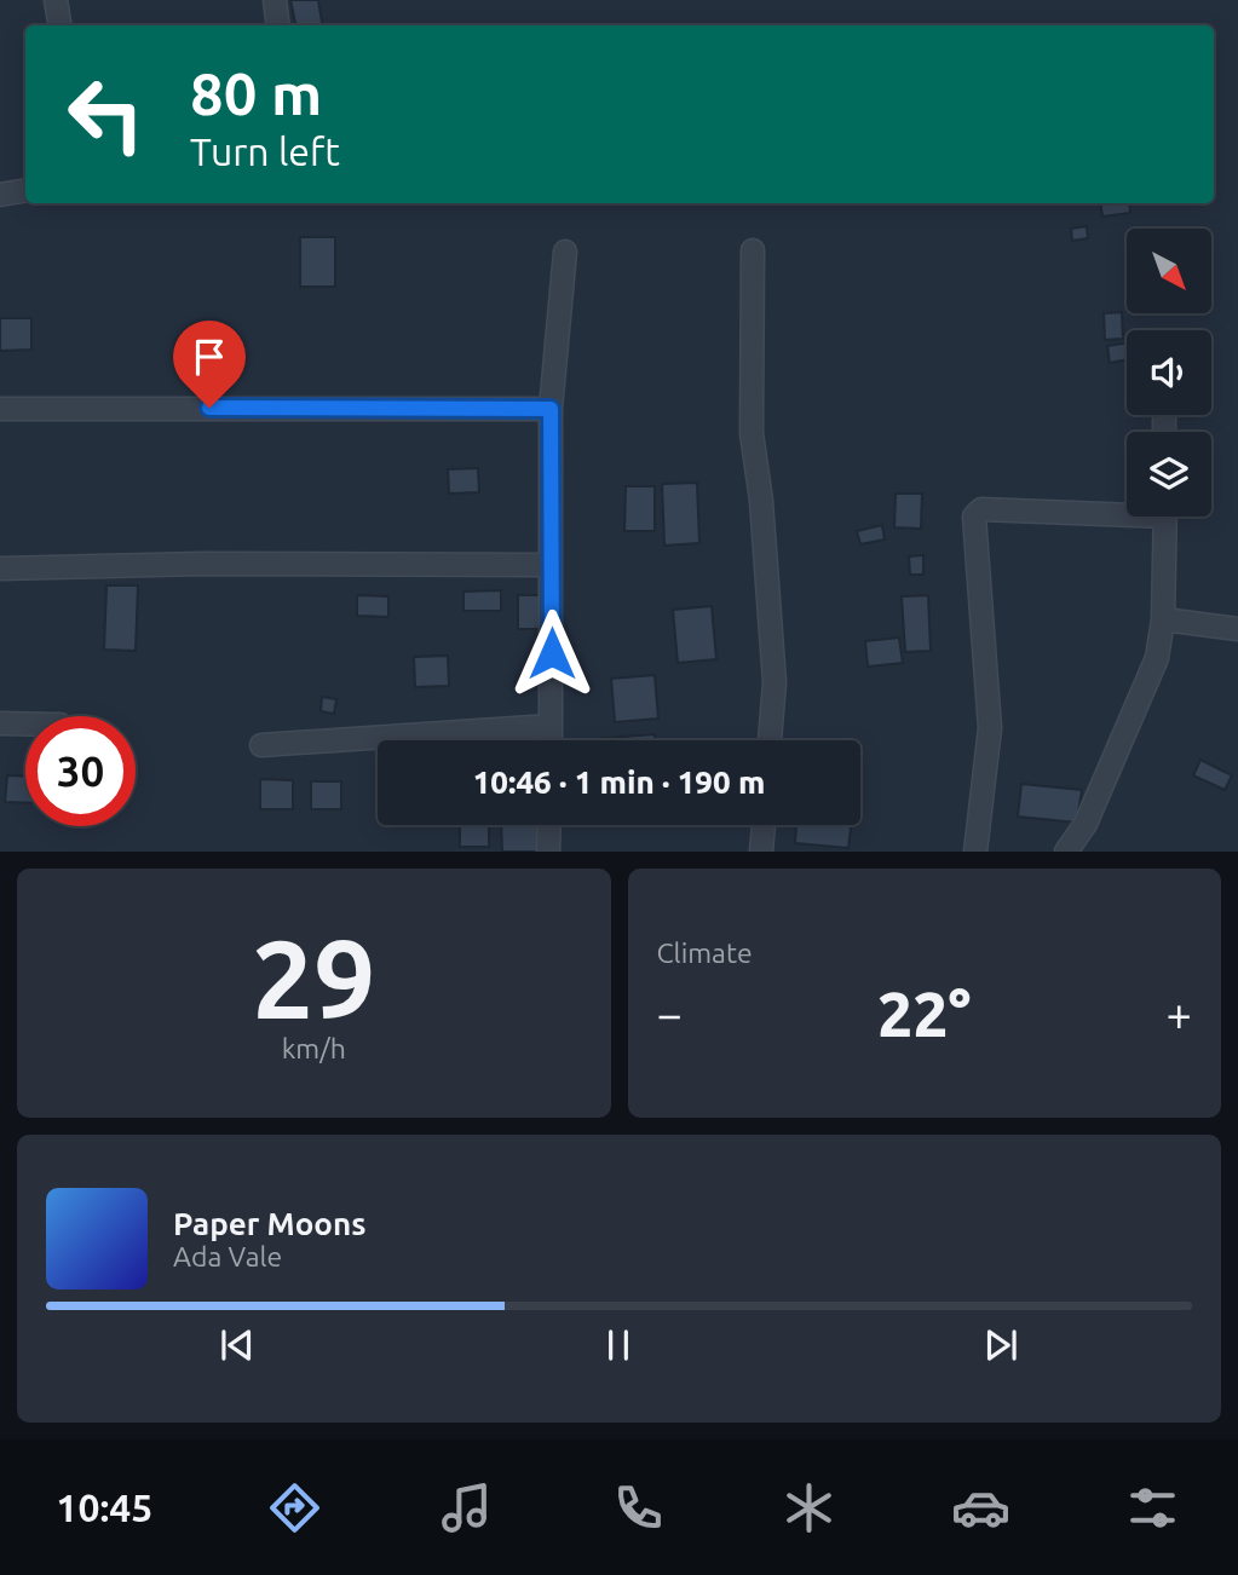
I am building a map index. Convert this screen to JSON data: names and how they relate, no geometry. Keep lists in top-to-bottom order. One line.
{"north":"bottom right","page":{"turn":["80 m","Turn left"],"limit":"30","trip":"10:46 · 1 min · 190 m","tile":[["29","km/h"],"Climate"],"heat":["−","22°","+"],"song":["Paper Moons","Ada Vale"],"tabs":"10:45"}}
